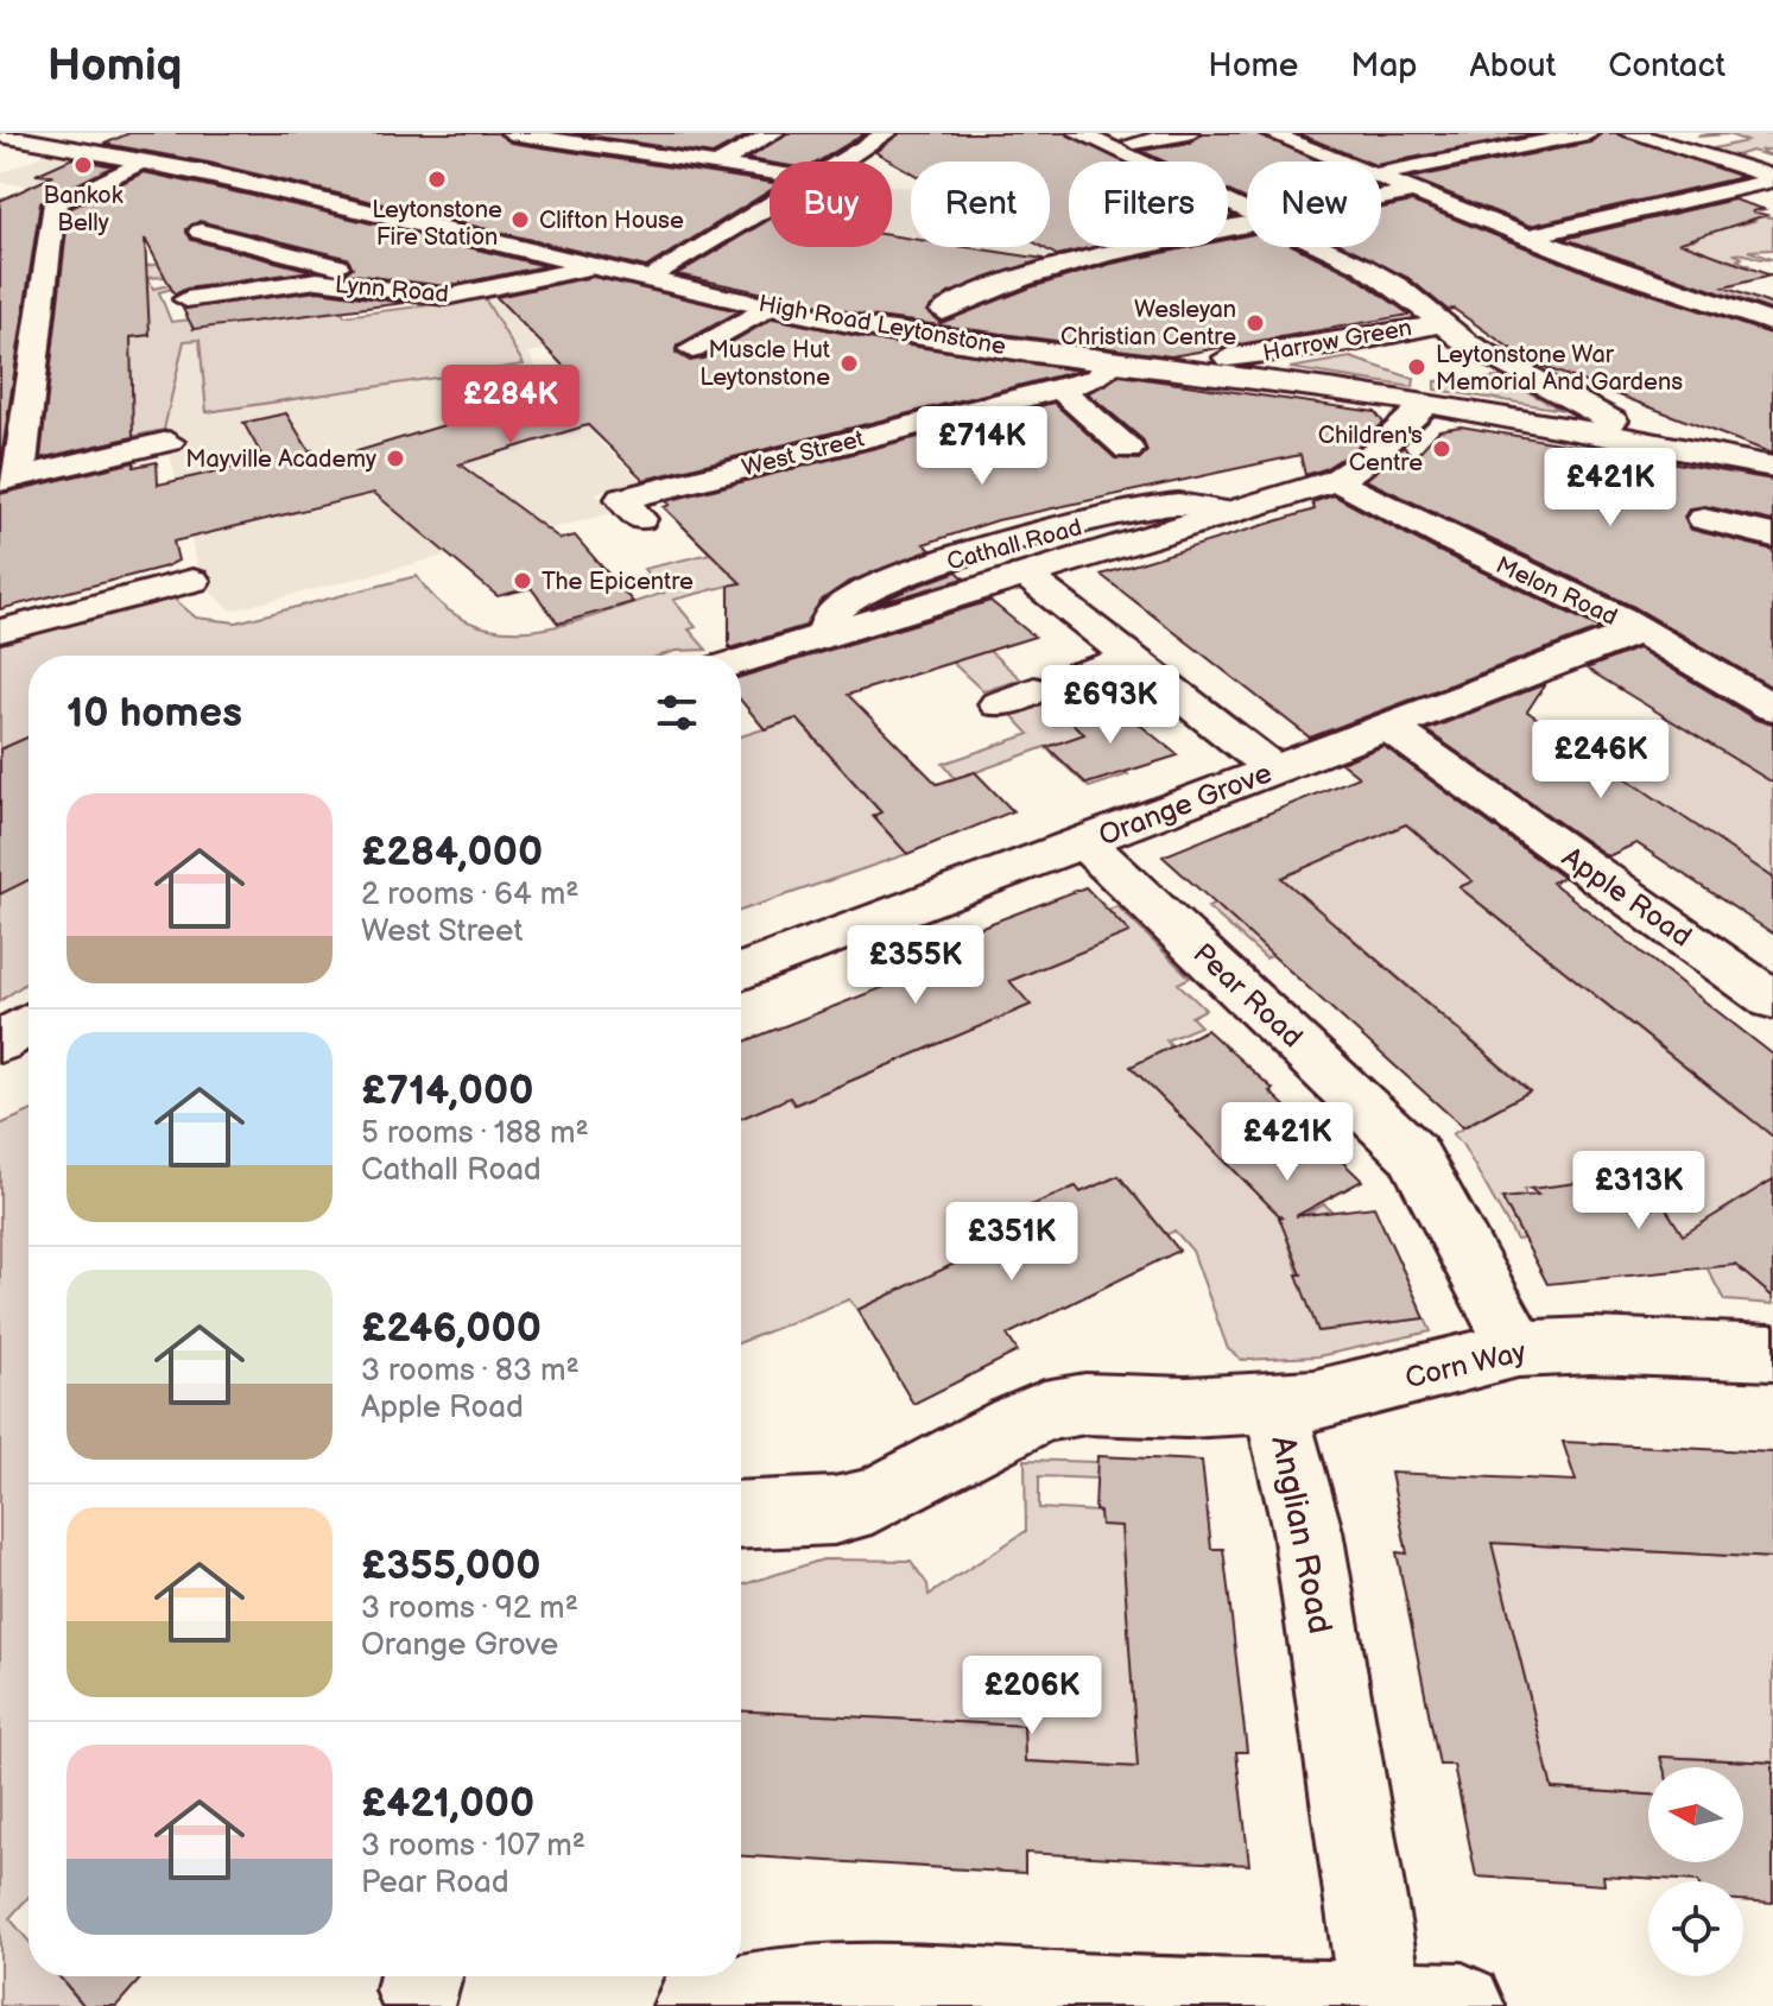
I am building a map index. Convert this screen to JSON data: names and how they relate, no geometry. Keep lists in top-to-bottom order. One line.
{"streets":{"street":["Lynn Road","High Road Leytonstone","Harrow Green","West Street","Cathall Road","Melon Road","Orange Grove","Apple Road","Pear Road","Corn Way","Anglian Road"]},"crossings":[["Lynn Road","High Road Leytonstone"],["High Road Leytonstone","Harrow Green"],["High Road Leytonstone","West Street"],["High Road Leytonstone","Cathall Road"],["Cathall Road","Melon Road"],["Melon Road","Orange Grove"],["Orange Grove","Apple Road"],["Orange Grove","Pear Road"],["Pear Road","Corn Way"],["Corn Way","Anglian Road"]],"places":["Bankok Belly","Leytonstone Fire Station","Clifton House","Wesleyan Christian Centre","Muscle Hut Leytonstone","Leytonstone War Memorial And Gardens","Children's Centre","Mayville Academy","The Epicentre"],"north":"left","page":{"header":"Homiq","nav":["Home","Map","About","Contact"],"chip":["Buy","Rent","Filters","New"],"price":["£284K","£714K","£421K","£693K","£246K","£355K","£421K","£313K","£351K","£206K"],"heading":"10 homes","list":[{"name":"£284,000","note":"2 rooms · 64 m² · West Street"},{"name":"£714,000","note":"5 rooms · 188 m² · Cathall Road"},{"name":"£246,000","note":"3 rooms · 83 m² · Apple Road"},{"name":"£355,000","note":"3 rooms · 92 m² · Orange Grove"},{"name":"£421,000","note":"3 rooms · 107 m² · Pear Road"}]}}
